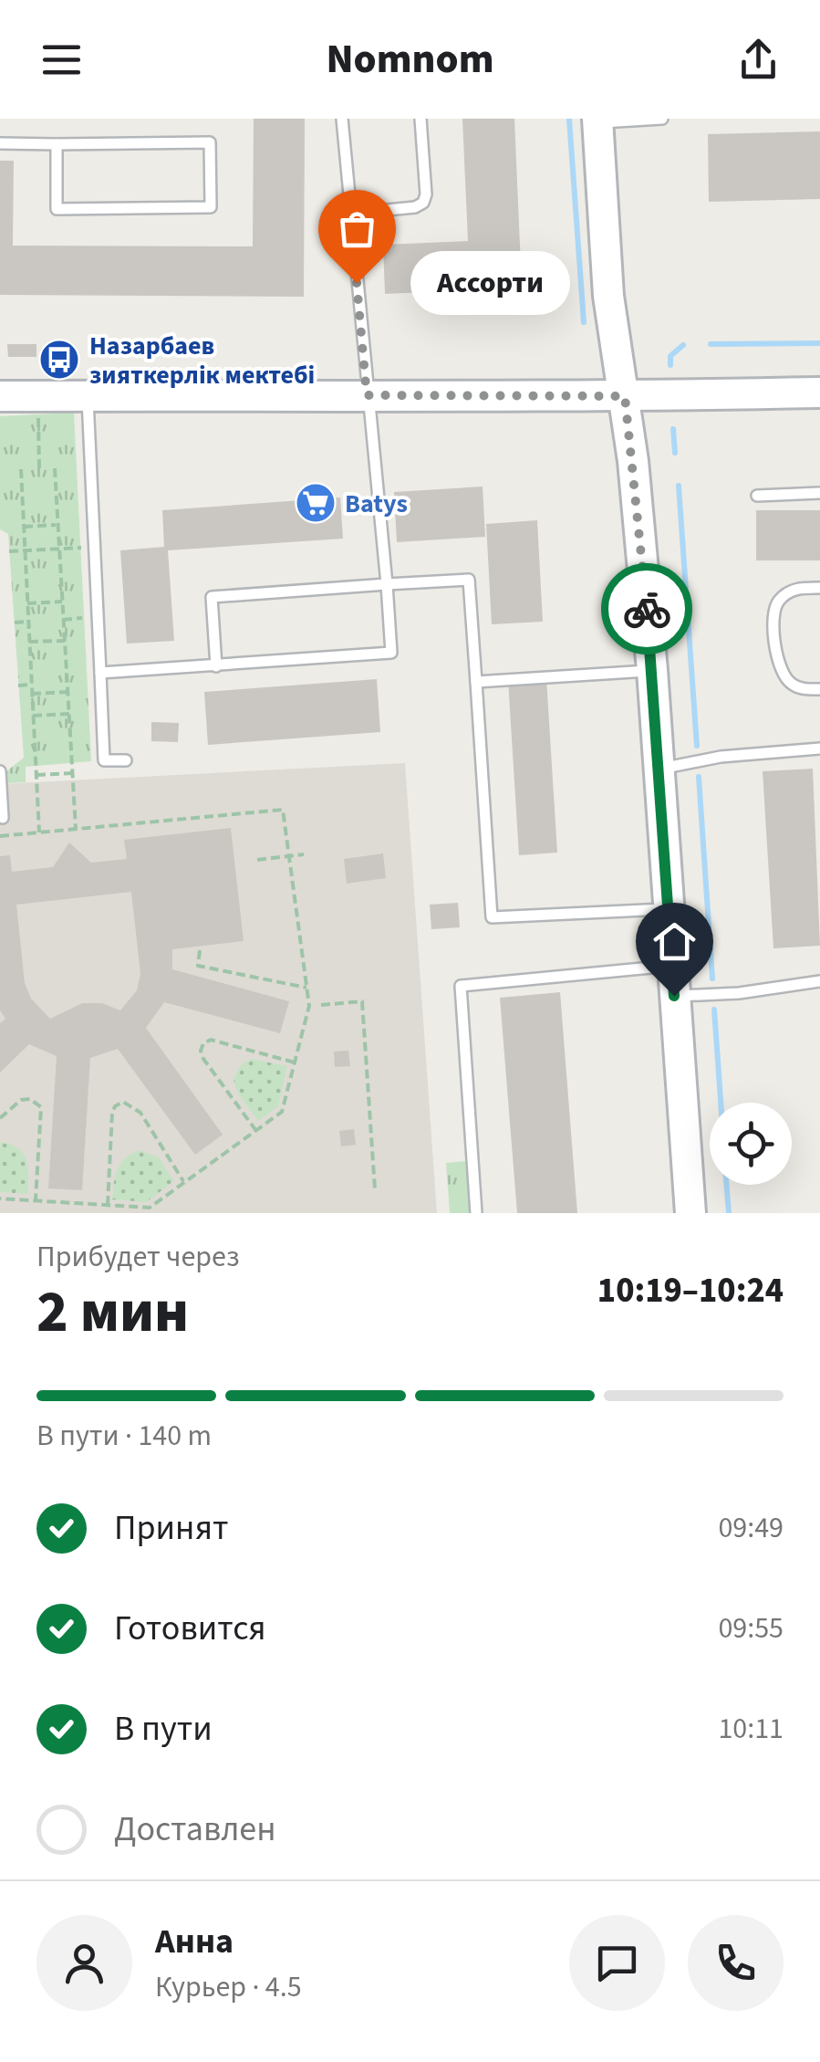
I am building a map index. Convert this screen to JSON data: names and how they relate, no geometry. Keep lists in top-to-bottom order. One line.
{"places":{"other":["Ассорти"],"bus stop":["Назарбаев зияткерлік мектебі"],"supermarket":["Batys"]},"page":{"header":"Nomnom","bubble":"Ассорти","heading":["2 мин","Прибудет через","10:19–10:24"],"panel":["Анна","Курьер · 4.5"],"bar":"В пути · 140 m","list":[["Принят","09:49"],["Готовится","09:55"],["В пути","10:11"],"Доставлен"]}}
